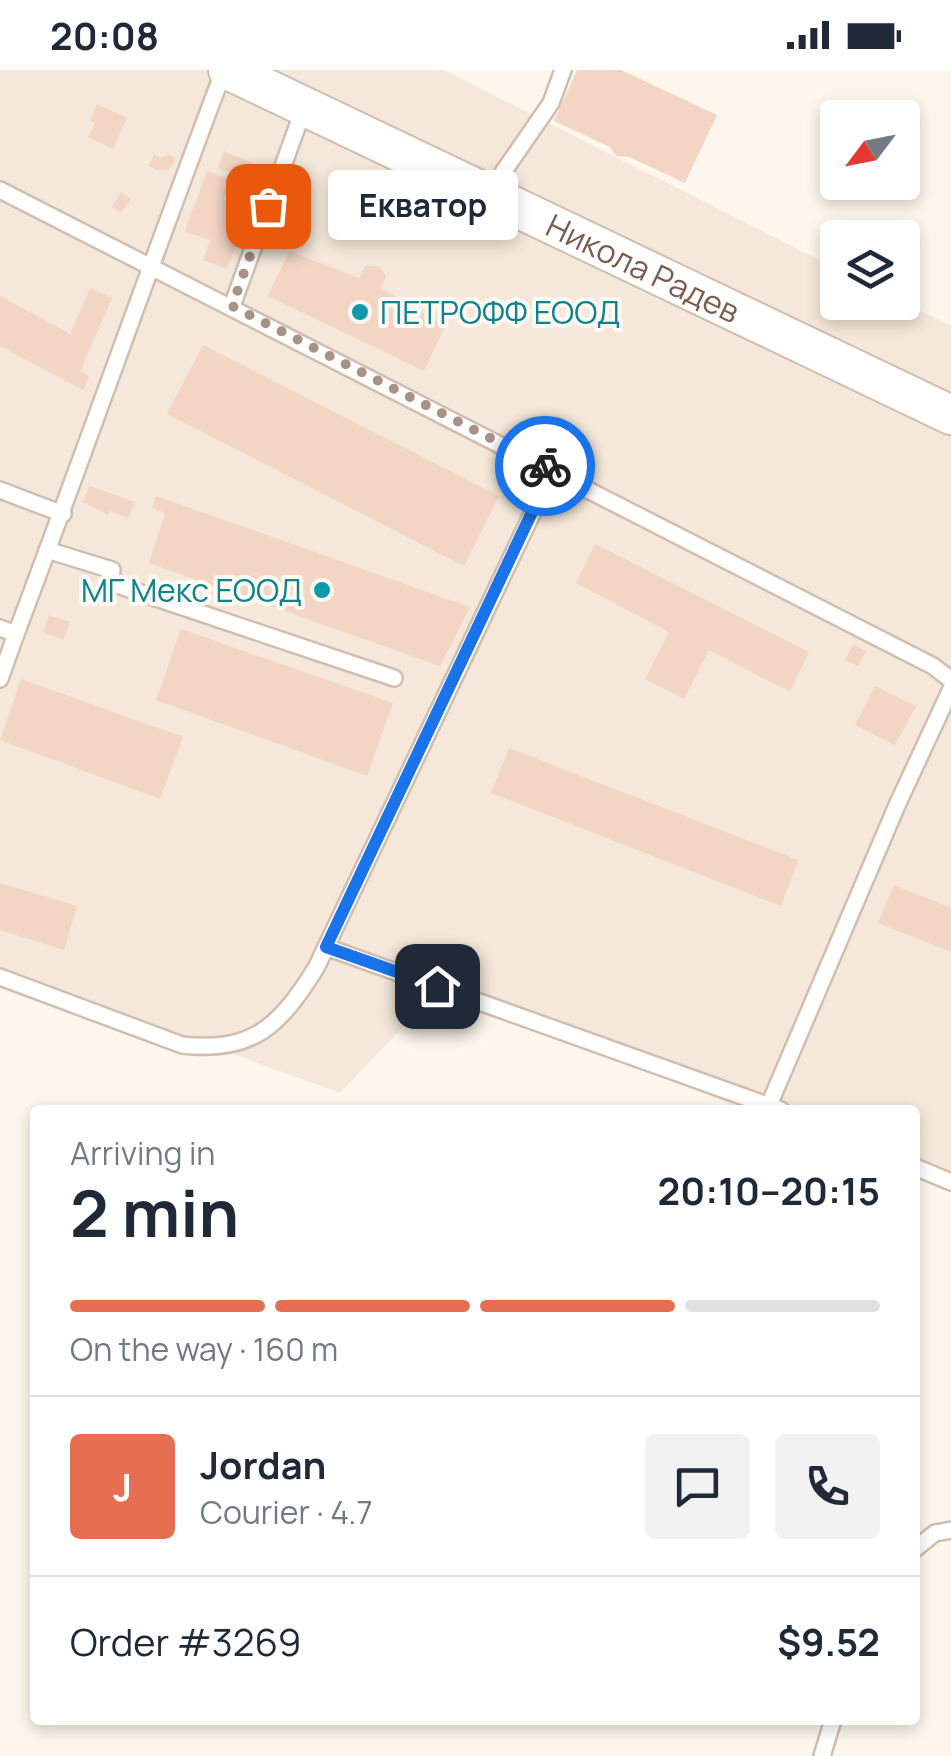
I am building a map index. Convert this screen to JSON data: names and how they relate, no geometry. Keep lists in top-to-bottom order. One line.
{"streets":{"street":["Никола Радев"]},"places":["Екватор","ПЕТРОФФ ЕООД","МГ Мекс ЕООД"],"north":"bottom left","page":{"status":"20:08","bubble":"Екватор","heading":["2 min","Arriving in","20:10–20:15"],"panel":["Jordan","Courier · 4.7","Order #3269","$9.52"],"bar":"On the way · 160 m","round":"J"}}
